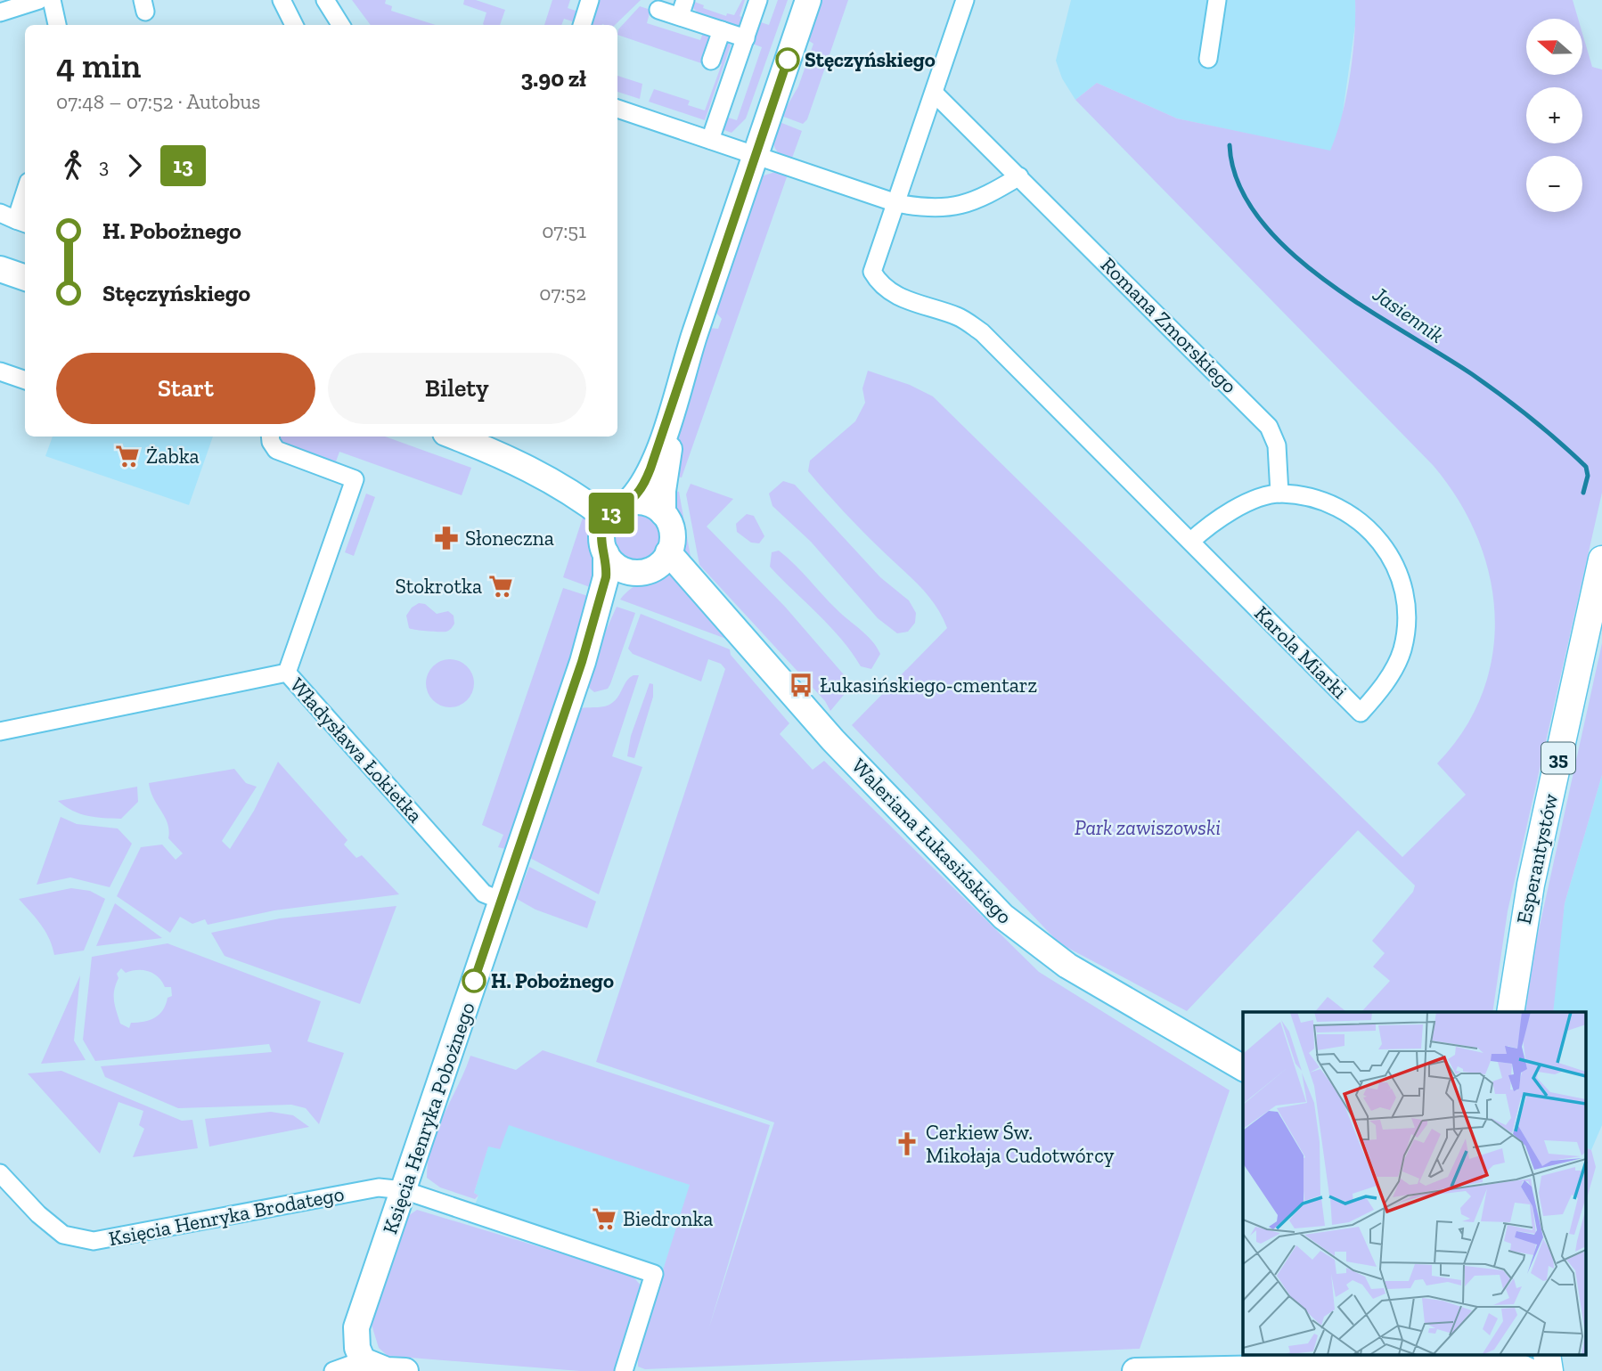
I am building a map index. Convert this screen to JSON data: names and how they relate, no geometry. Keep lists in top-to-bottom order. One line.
{"streets":{"main road":["35","Esperantystów"],"street":["Romana Zmorskiego","Karola Miarki","Władysława Łokietka","Waleriana Łukasińskiego","Księcia Henryka Pobożnego","Księcia Henryka Brodatego"]},"crossings":[["Romana Zmorskiego","Karola Miarki"],["Władysława Łokietka","Księcia Henryka Pobożnego"],["Waleriana Łukasińskiego","Księcia Henryka Pobożnego"],["Księcia Henryka Pobożnego","Księcia Henryka Brodatego"]],"water":["Jasiennik"],"parks":["Park zawiszowski"],"places":{"other":["Stęczyńskiego","H. Pobożnego"],"supermarket":["Żabka","Stokrotka","Biedronka"],"pharmacy":["Słoneczna"],"bus stop":["Łukasińskiego-cmentarz"],"church":["Cerkiew Św. Mikołaja Cudotwórcy"]},"lines":["bus line 13"],"north":"left","page":{"on_map":"13","map_buttons":["+","−"],"heading":["4 min","07:48 – 07:52 · Autobus","3.90 zł"],"legs":["3","13"],"list":[{"name":"H. Pobożnego","value":"07:51"},{"name":"Stęczyńskiego","value":"07:52"}],"buttons":["Start","Bilety"]}}
